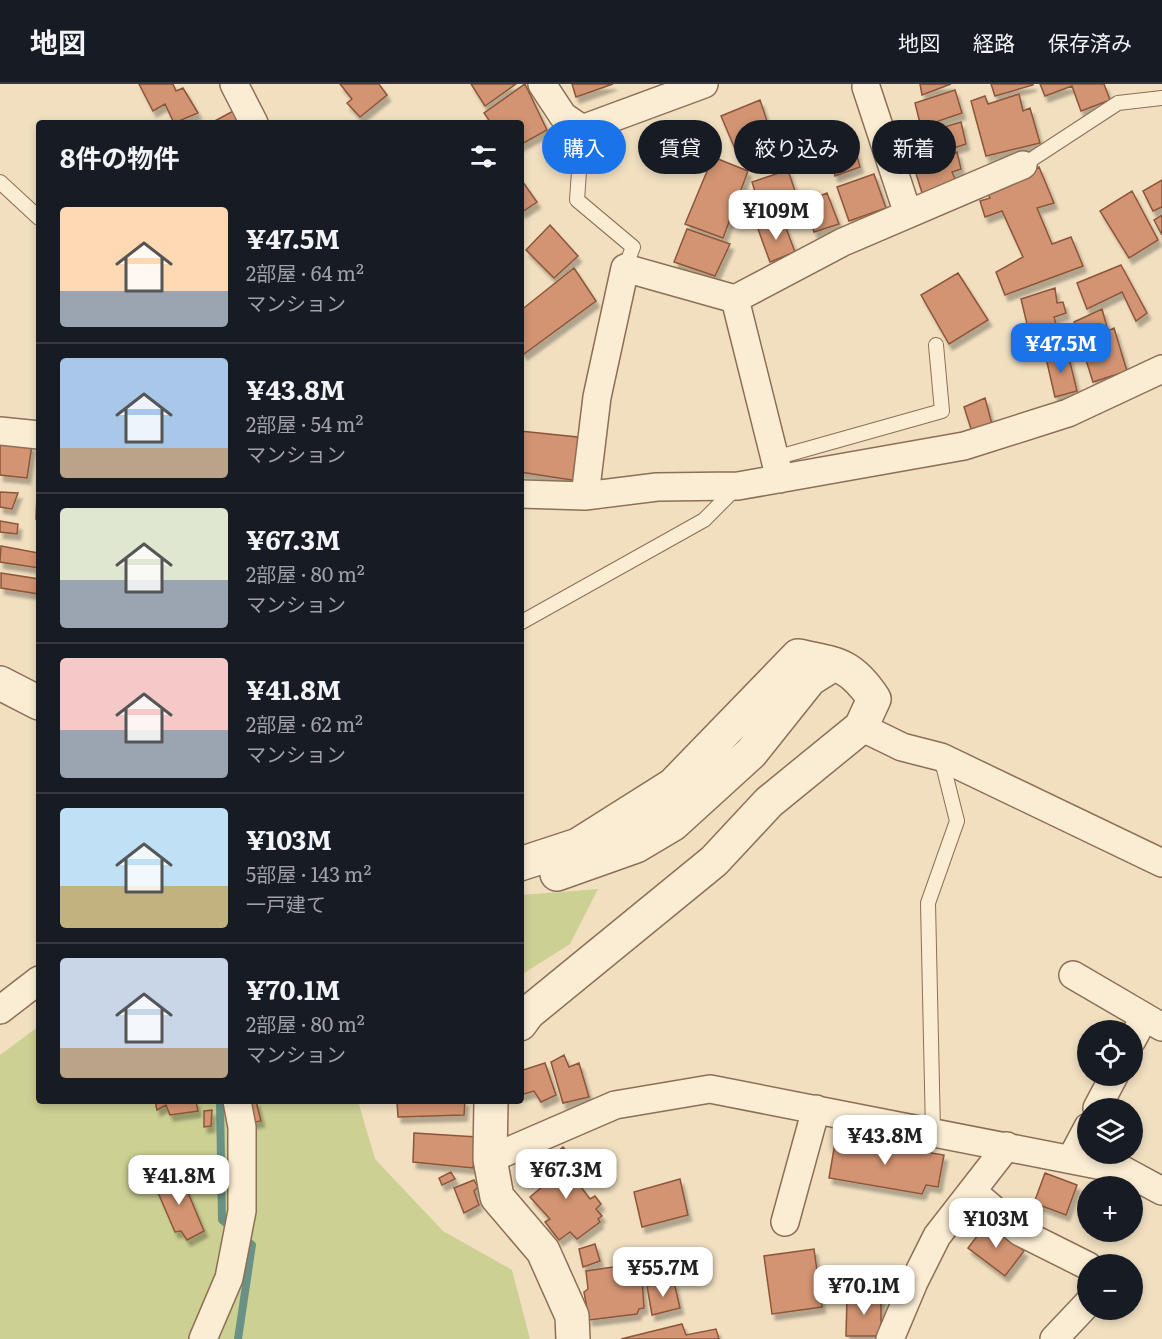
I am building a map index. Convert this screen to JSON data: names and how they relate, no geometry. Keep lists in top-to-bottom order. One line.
{"page":{"header":"地図","nav":["地図","経路","保存済み"],"chip":["購入","賃貸","絞り込み","新着"],"heading":"8件の物件","price":["¥109M","¥47.5M","¥43.8M","¥67.3M","¥41.8M","¥103M","¥55.7M","¥70.1M"],"list":[{"name":"¥47.5M","note":"2部屋 · 64 m² · マンション"},{"name":"¥43.8M","note":"2部屋 · 54 m² · マンション"},{"name":"¥67.3M","note":"2部屋 · 80 m² · マンション"},{"name":"¥41.8M","note":"2部屋 · 62 m² · マンション"},{"name":"¥103M","note":"5部屋 · 143 m² · 一戸建て"},{"name":"¥70.1M","note":"2部屋 · 80 m² · マンション"}],"map_buttons":["+","−"]}}
